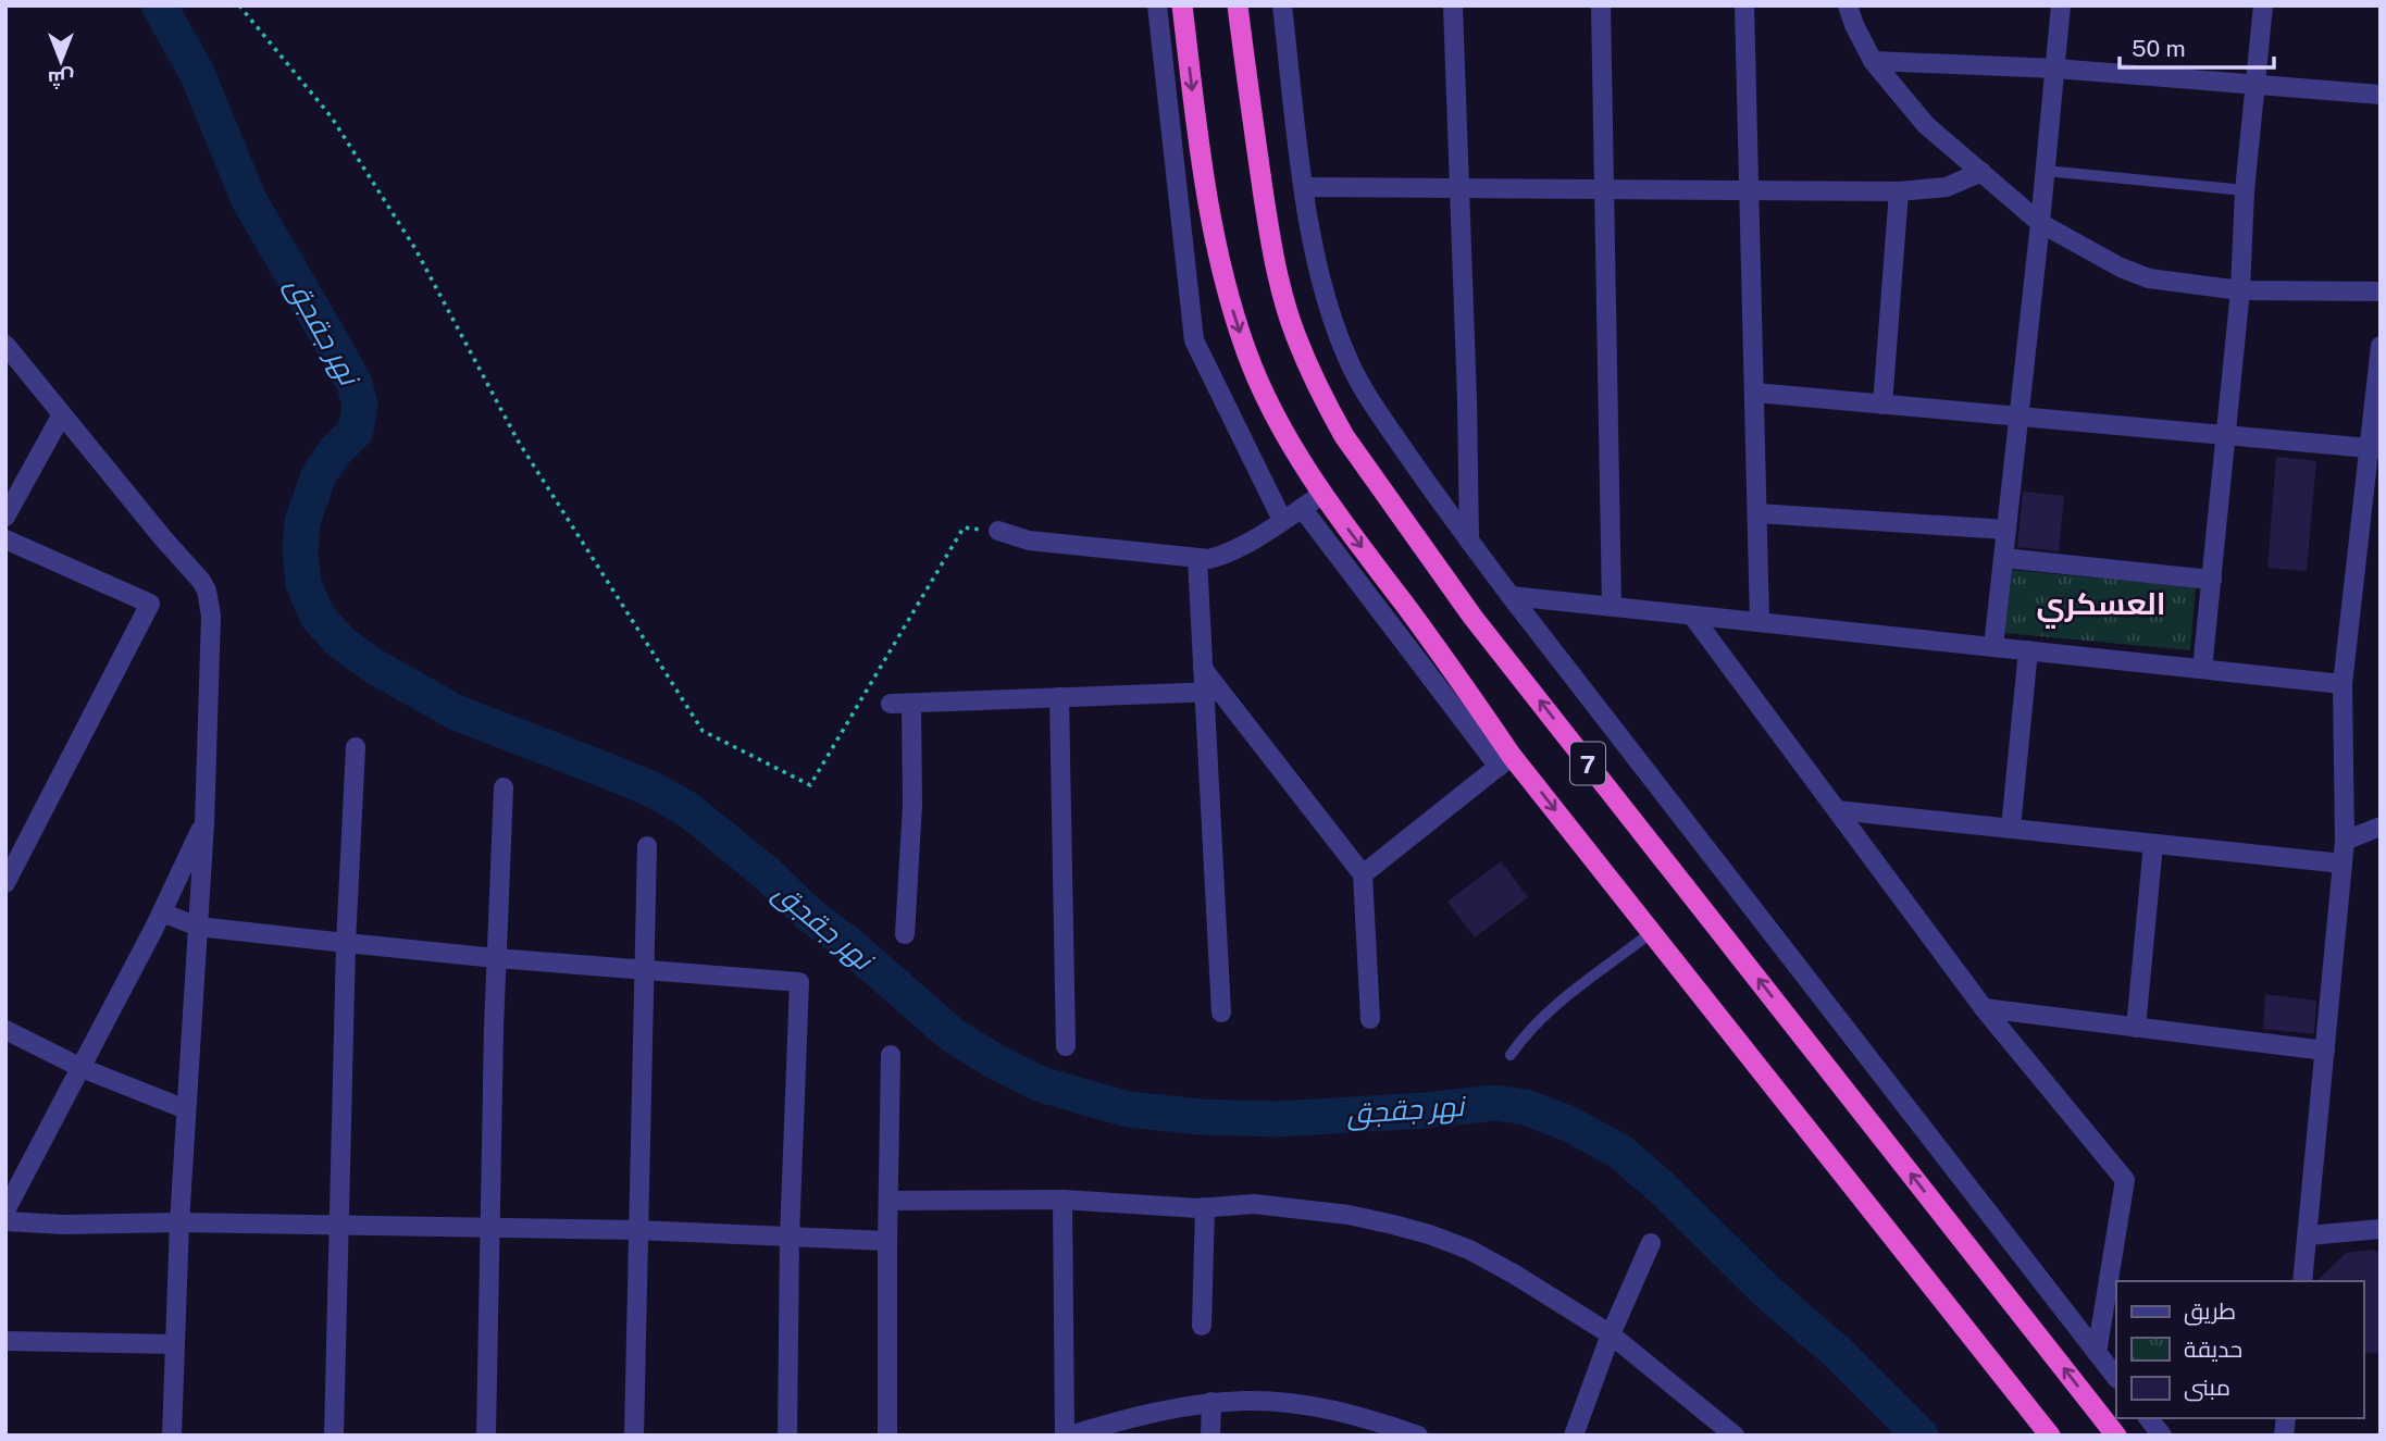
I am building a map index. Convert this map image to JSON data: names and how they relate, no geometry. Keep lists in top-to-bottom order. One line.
{"streets":{"highway":["7"]},"districts":["العسكري"],"water":["نهر جقجق"],"legend":["طريق","حديقة","مبنى"],"scale_bar":"50 m","north":"bottom"}
